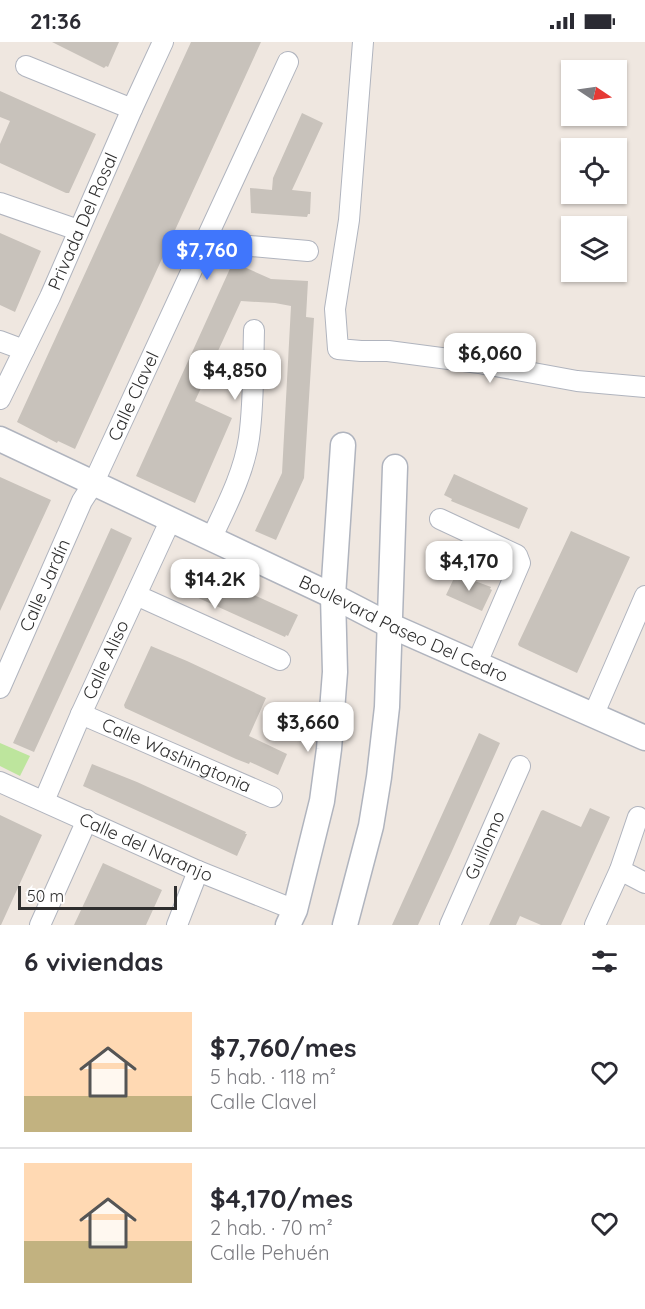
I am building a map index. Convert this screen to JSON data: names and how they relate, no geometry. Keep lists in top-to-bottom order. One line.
{"streets":{"street":["Privada Del Rosal","Calle Clavel","Calle Jardín","Boulevard Paseo Del Cedro","Calle Aliso","Calle Washingtonia","Guillomo","Calle del Naranjo"]},"crossings":[["Calle Clavel","Calle Jardín"],["Calle Clavel","Boulevard Paseo Del Cedro"],["Calle Jardín","Boulevard Paseo Del Cedro"],["Boulevard Paseo Del Cedro","Calle Aliso"],["Calle Aliso","Calle Washingtonia"],["Calle Aliso","Calle del Naranjo"]],"scale_bar":"50 m","north":"right","page":{"status":"21:36","price":["$7,760","$6,060","$4,850","$4,170","$14.2K","$3,660"],"scale":"50 m","heading":"6 viviendas","list":[{"name":"$7,760/mes","note":"5 hab. · 118 m² · Calle Clavel"},{"name":"$4,170/mes","note":"2 hab. · 70 m² · Calle Pehuén"}]}}
